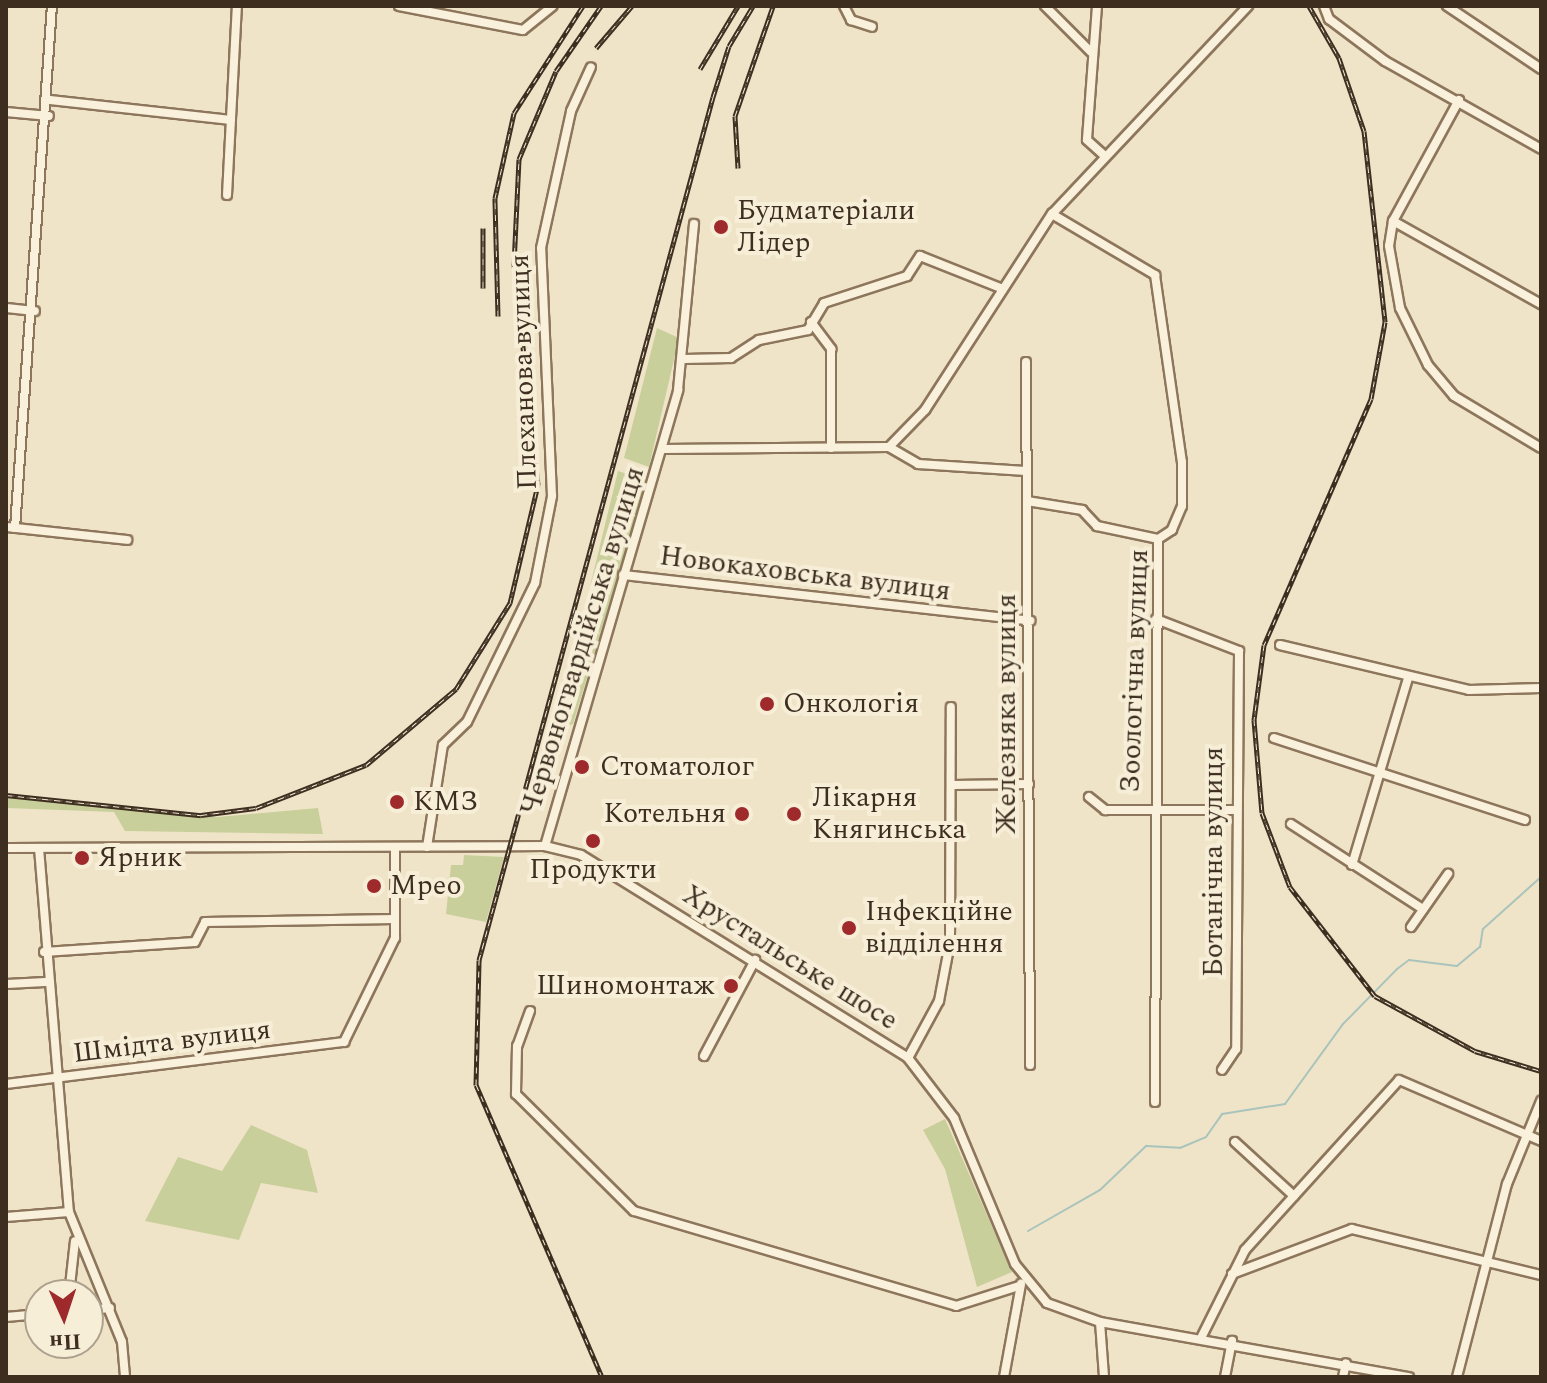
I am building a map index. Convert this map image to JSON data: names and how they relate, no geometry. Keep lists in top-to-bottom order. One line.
{"streets":{"street":["Плеханова вулиця","Новокаховська вулиця","Червоногвардійська вулиця","Зоологічна вулиця","Железняка вулиця","Ботанічна вулиця","Хрустальське шосе","Шмідта вулиця"]},"crossings":[["Плеханова вулиця","Хрустальське шосе"],["Новокаховська вулиця","Червоногвардійська вулиця"],["Новокаховська вулиця","Железняка вулиця"],["Червоногвардійська вулиця","Хрустальське шосе"],["Зоологічна вулиця","Ботанічна вулиця"]],"places":["Будматеріали Лідер","Онкологія","Стоматолог","КМЗ","Котельня","Лікарня Княгинська","Продукти","Ярник","Мрео","Інфекційне відділення","Шиномонтаж"],"north":"bottom"}
